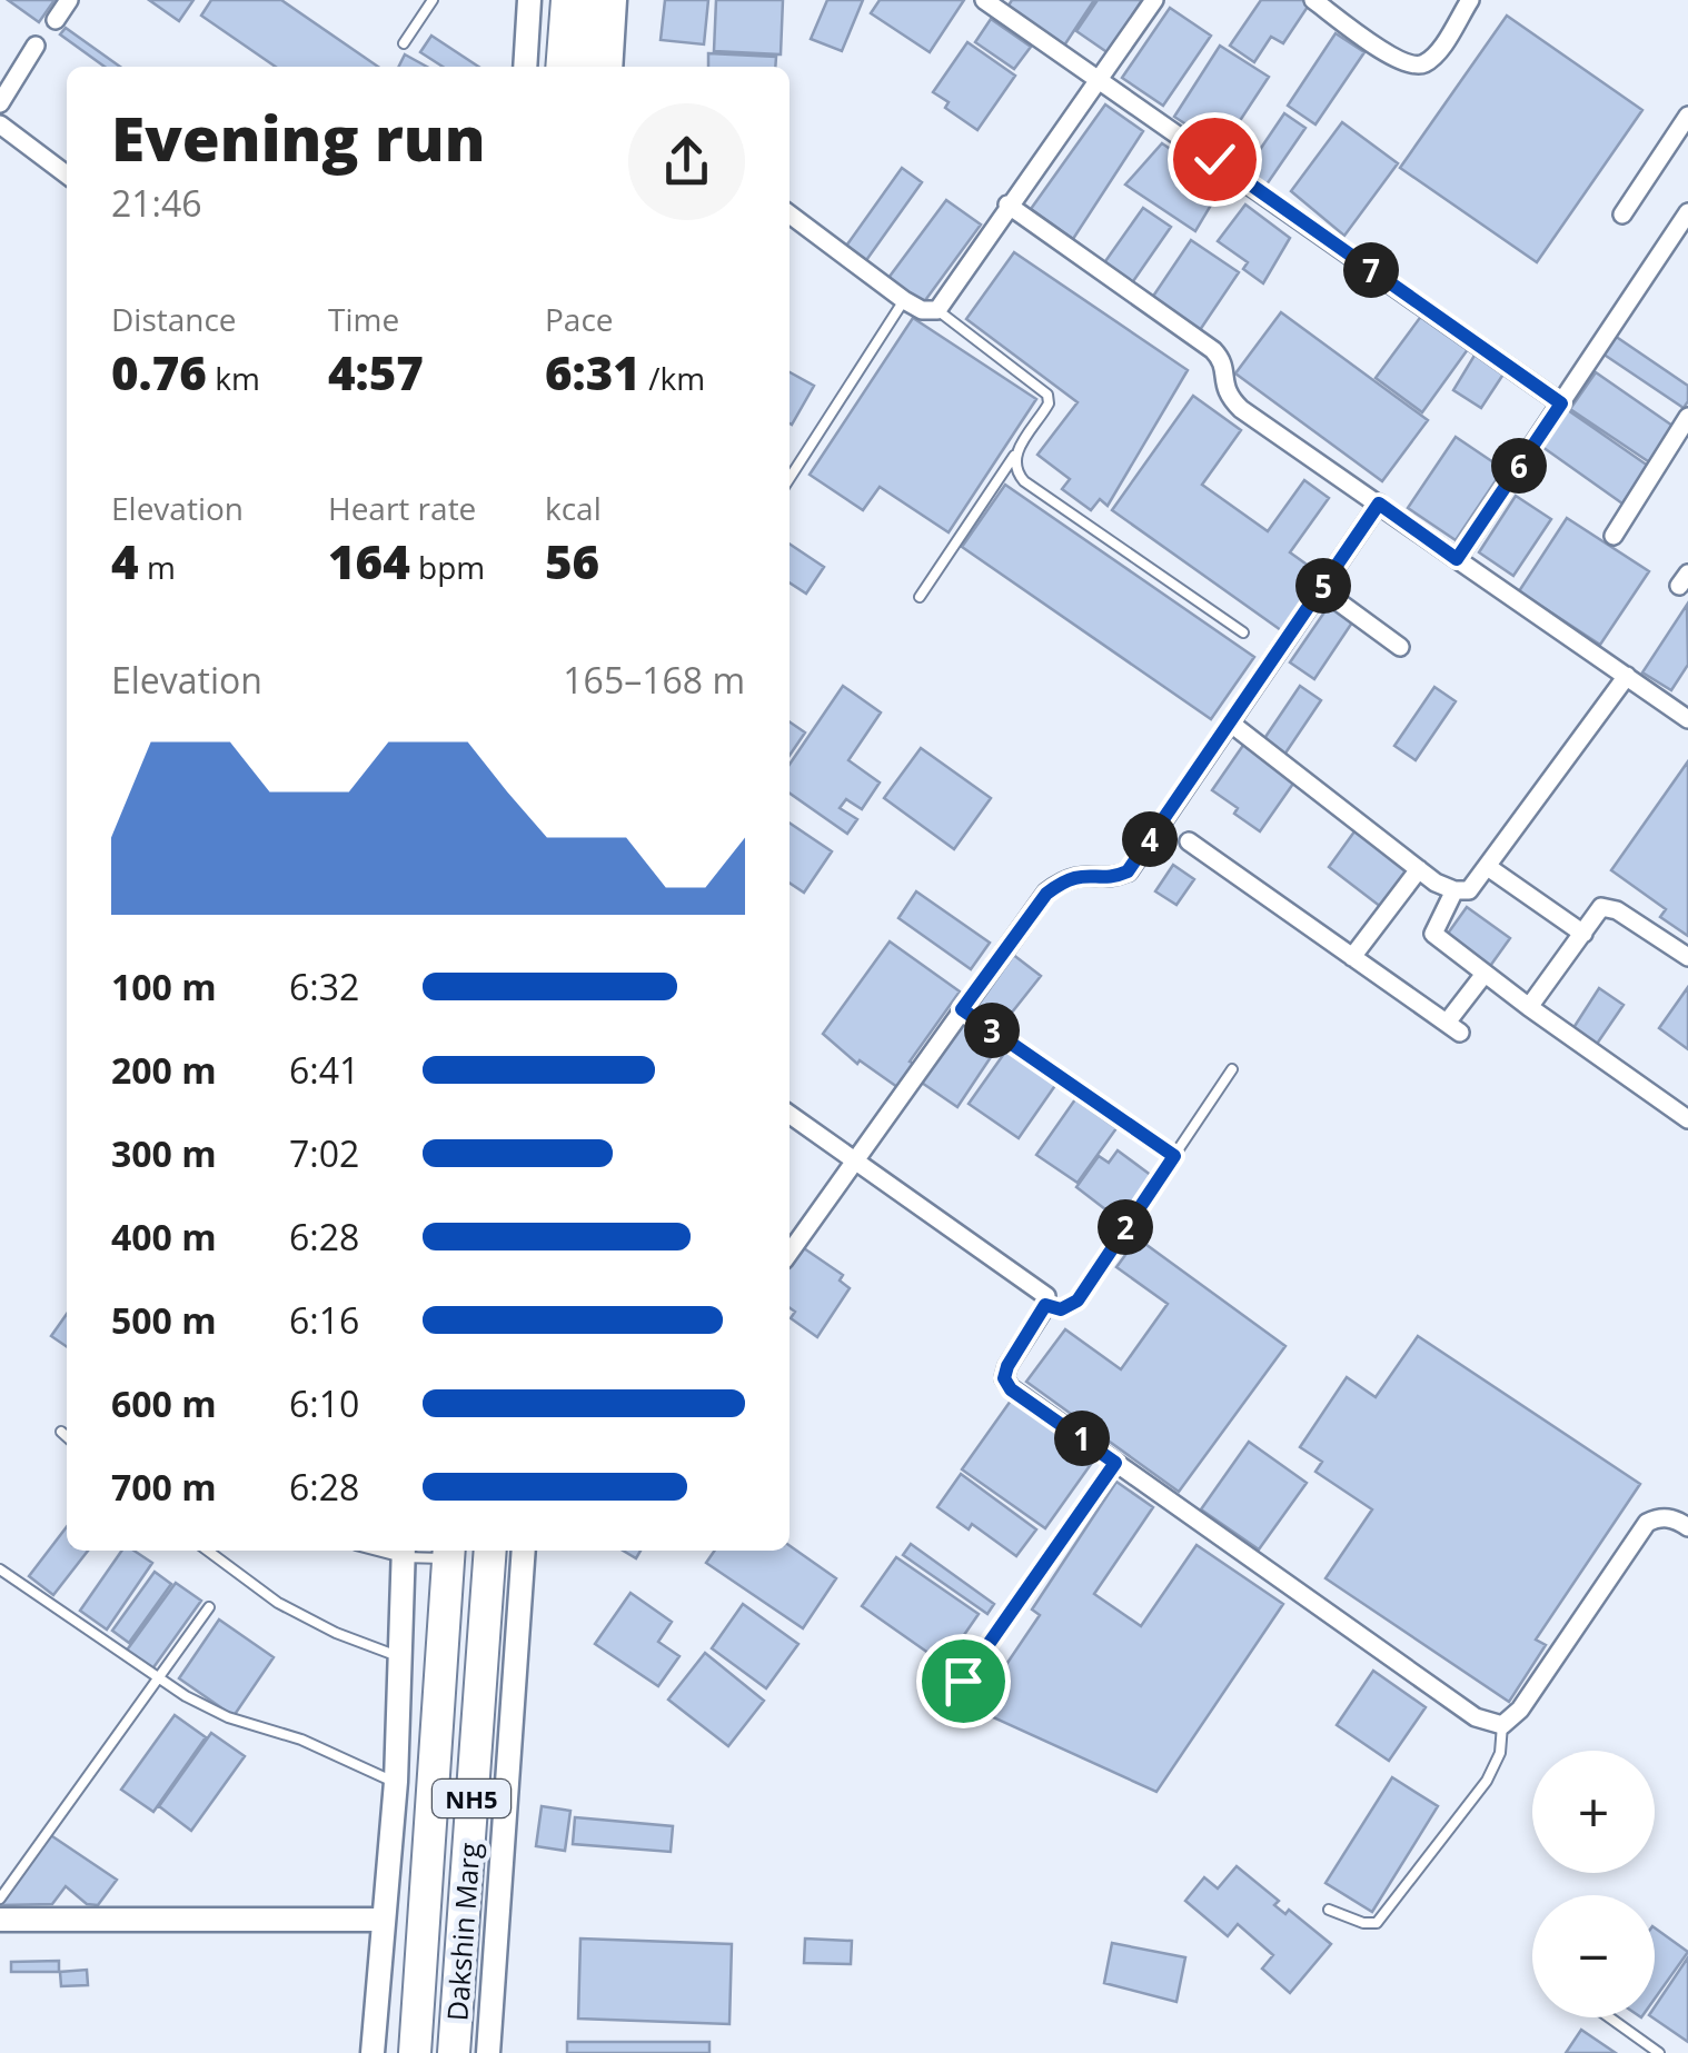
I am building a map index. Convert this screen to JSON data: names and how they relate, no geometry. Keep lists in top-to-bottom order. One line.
{"streets":{"highway":["NH5","Dakshin Marg"]},"page":{"heading":["Evening run","21:46"],"pins":["7","6","5","4","3","2","1"],"stats":[["Distance","0.76 km"],["Time","4:57"],["Pace","6:31 /km"],["Elevation","4 m"],["Heart rate","164 bpm"],["kcal","56"]],"chart":["Elevation","165–168 m"],"list":[{"name":"100 m","note":"6:32"},{"name":"200 m","note":"6:41"},{"name":"300 m","note":"7:02"},{"name":"400 m","note":"6:28"},{"name":"500 m","note":"6:16"},{"name":"600 m","note":"6:10"},{"name":"700 m","note":"6:28"}],"map_buttons":["+","−"]}}
